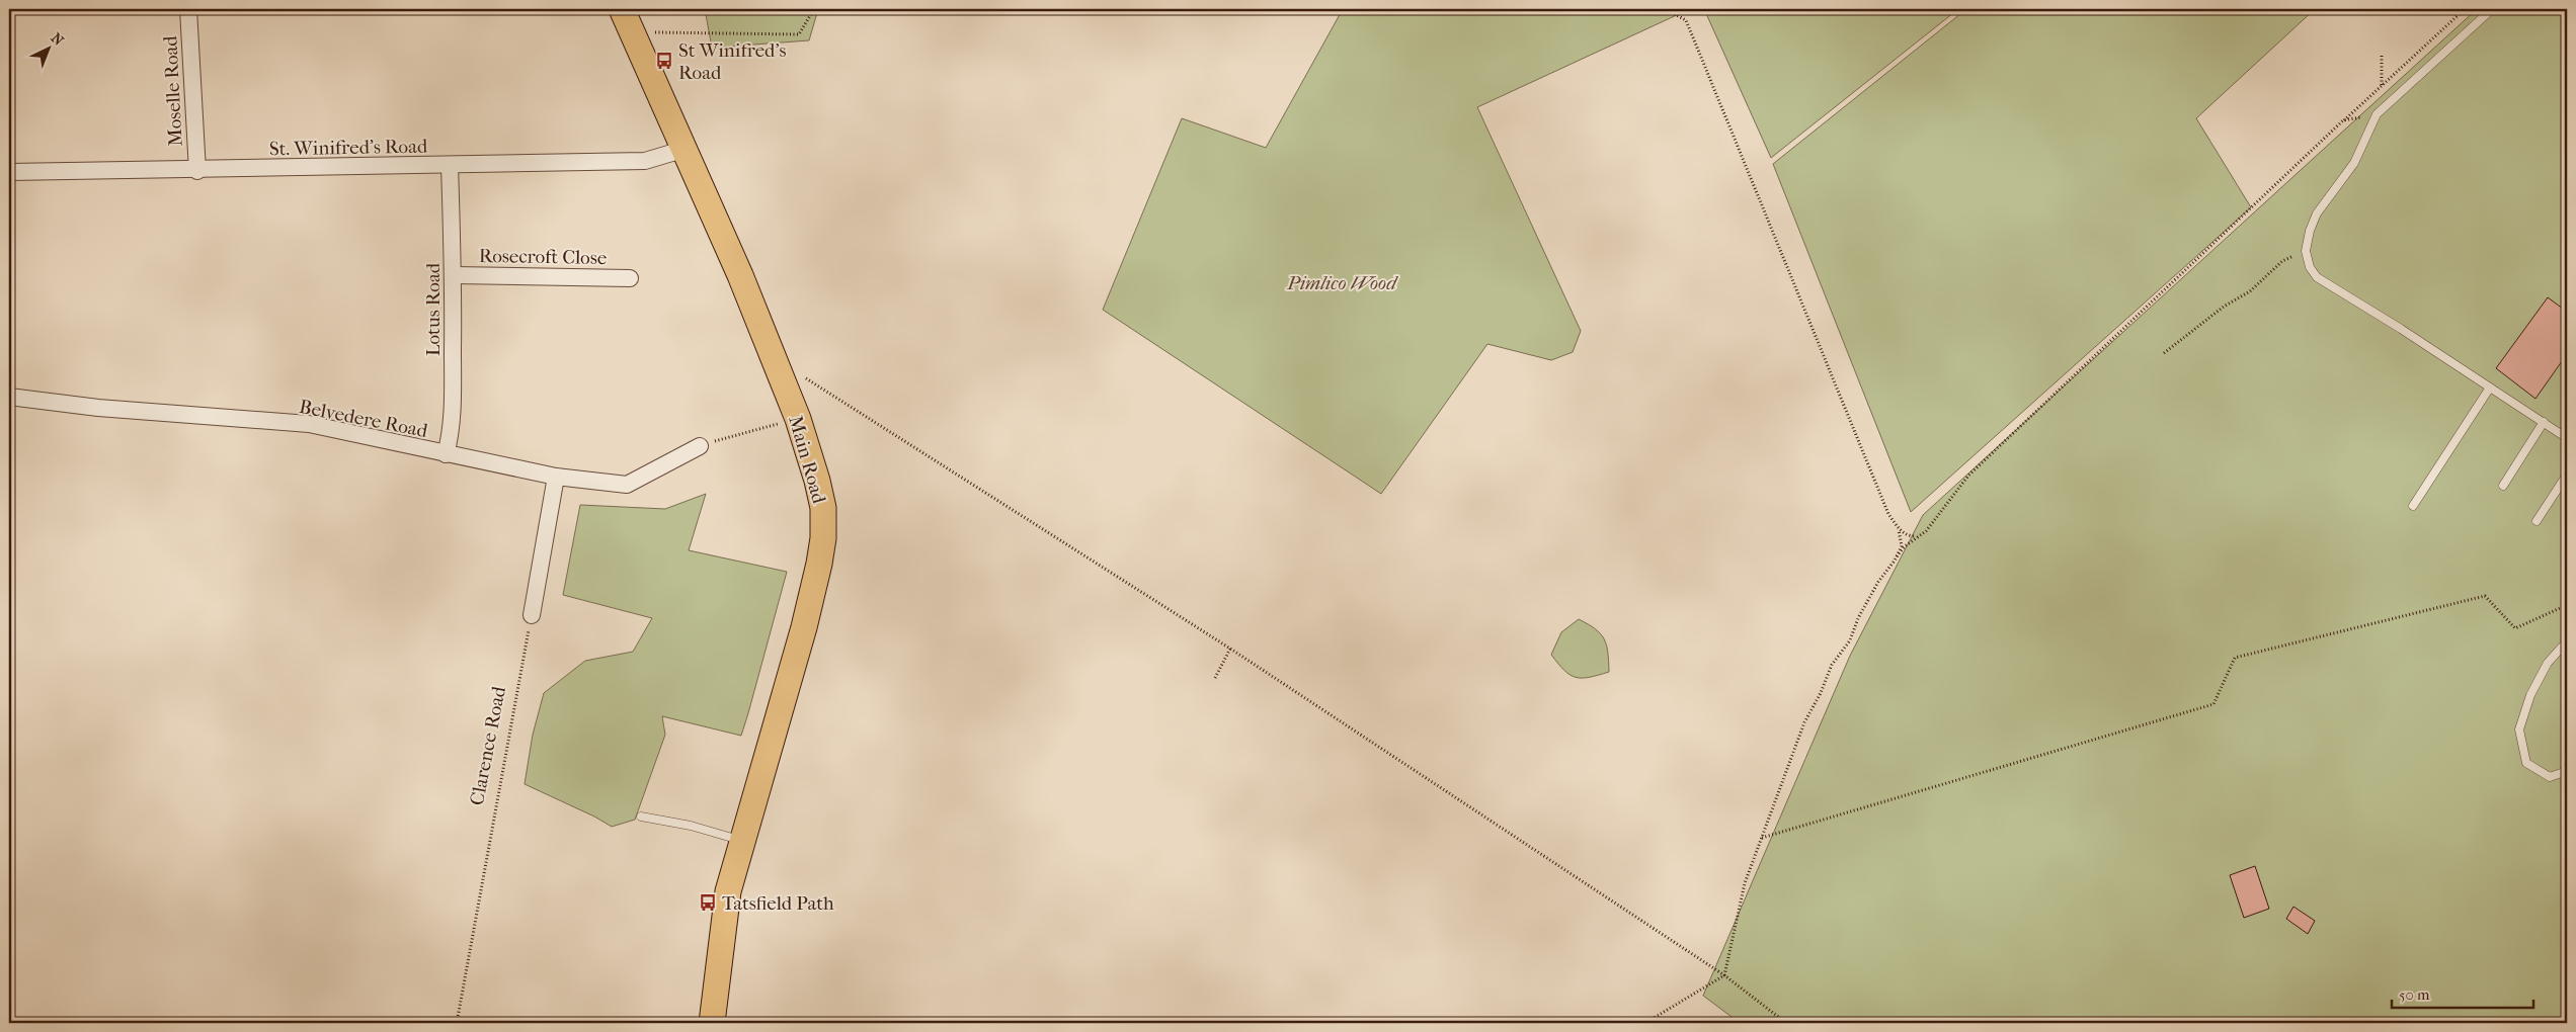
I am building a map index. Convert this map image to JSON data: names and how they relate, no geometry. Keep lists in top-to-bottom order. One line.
{"streets":{"main road":["Main Road"],"street":["Moselle Road","St. Winifred's Road","Rosecroft Close","Lotus Road","Belvedere Road"],"path":["Clarence Road"]},"crossings":[["Moselle Road","St. Winifred's Road"],["St. Winifred's Road","Lotus Road"],["St. Winifred's Road","Main Road"],["Rosecroft Close","Lotus Road"],["Lotus Road","Belvedere Road"]],"parks":["Pimlico Wood"],"places":{"bus stop":["St Winifred's Road","Tatsfield Path"]},"scale_bar":"50 m","north":"top right"}
